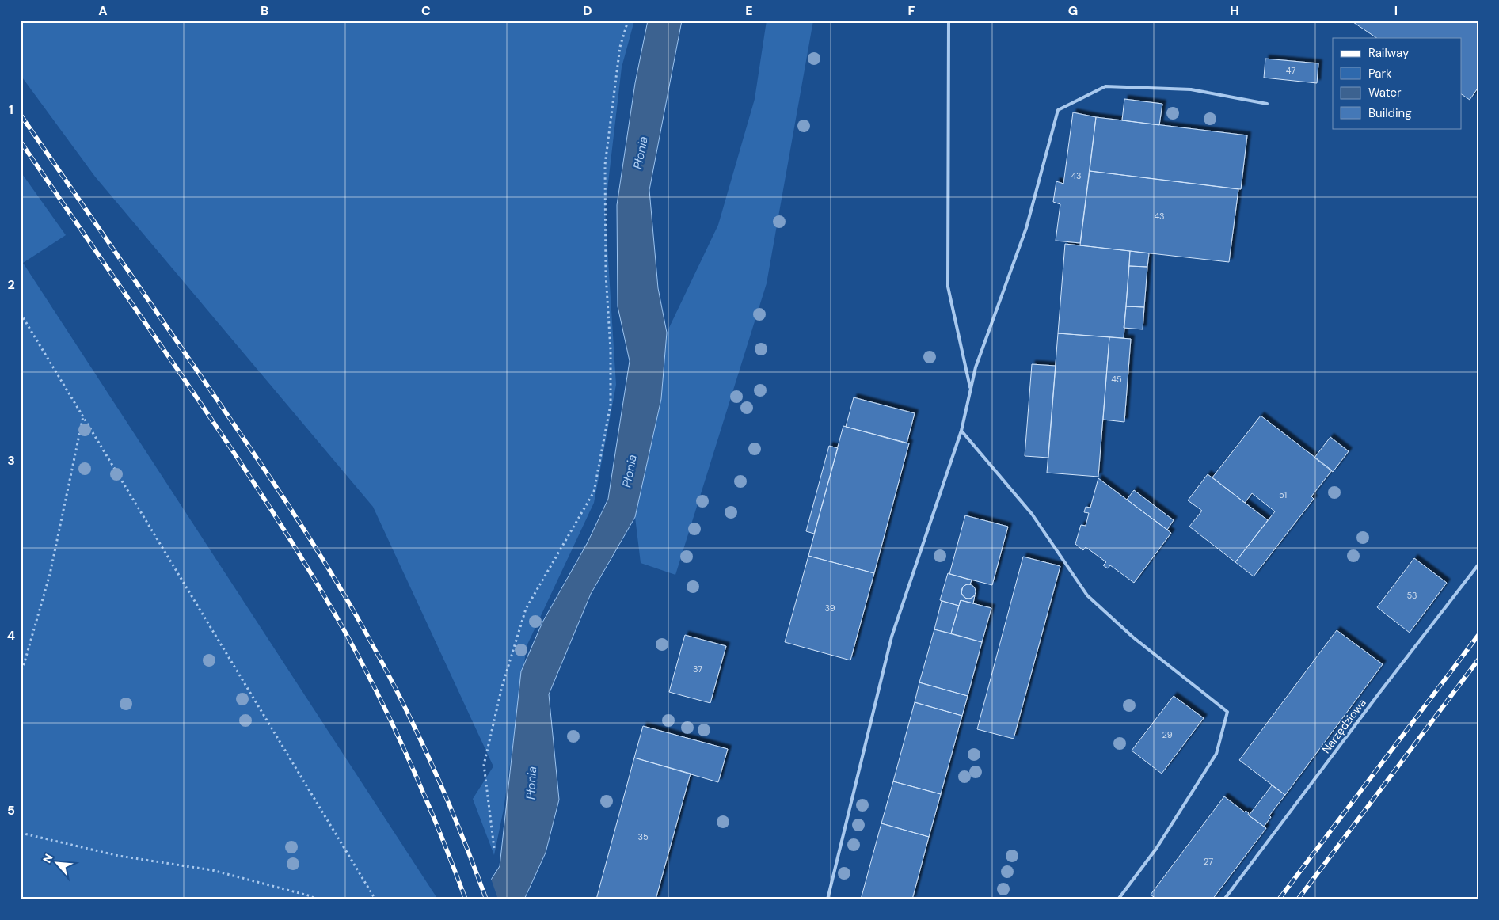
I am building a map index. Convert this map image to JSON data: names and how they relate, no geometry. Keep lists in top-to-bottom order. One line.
{"streets":{"lane":["Narzędziowa"]},"water":["Płonia"],"house_numbers":["47","43","43","45","51","53","39","37","29","35","27"],"legend":["Railway","Park","Water","Building"],"north":"top left","grid":{"columns":["A","B","C","D","E","F","G","H","I"],"rows":["1","2","3","4","5"]}}
